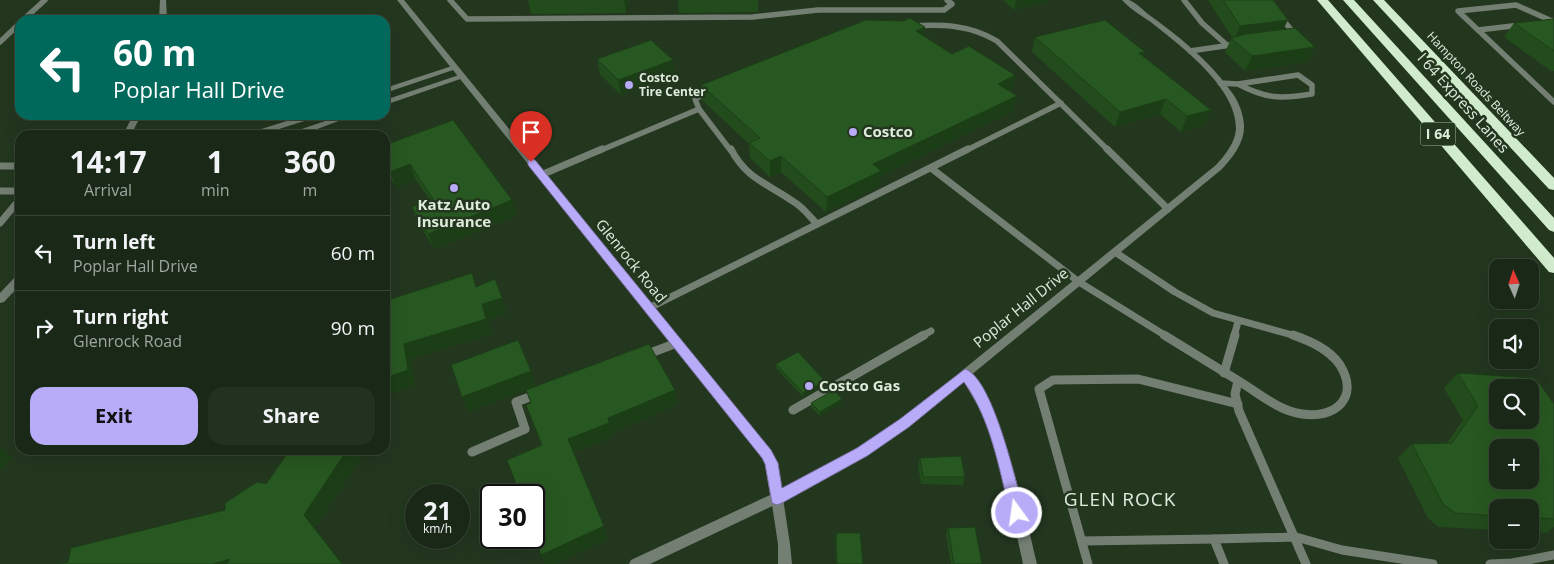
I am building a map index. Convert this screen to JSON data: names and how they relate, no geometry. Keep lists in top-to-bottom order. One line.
{"streets":{"highway":["Hampton Roads Beltway","I 64 Express Lanes","I 64"],"street":["Glenrock Road","Poplar Hall Drive"]},"crossings":[["Glenrock Road","Poplar Hall Drive"]],"districts":["GLEN ROCK"],"places":["Costco Tire Center","Costco","Katz Auto Insurance","Costco Gas"],"north":"top","page":{"turn":["60 m","Poplar Hall Drive"],"eta":["14:17","Arrival","1","min","360","m"],"list":[{"name":"Turn left","note":"Poplar Hall Drive","value":"60 m"},{"name":"Turn right","note":"Glenrock Road","value":"90 m"}],"map_buttons":["+","−"],"buttons":["Exit","Share"],"speed":"21 km/h","limit":"30"}}
